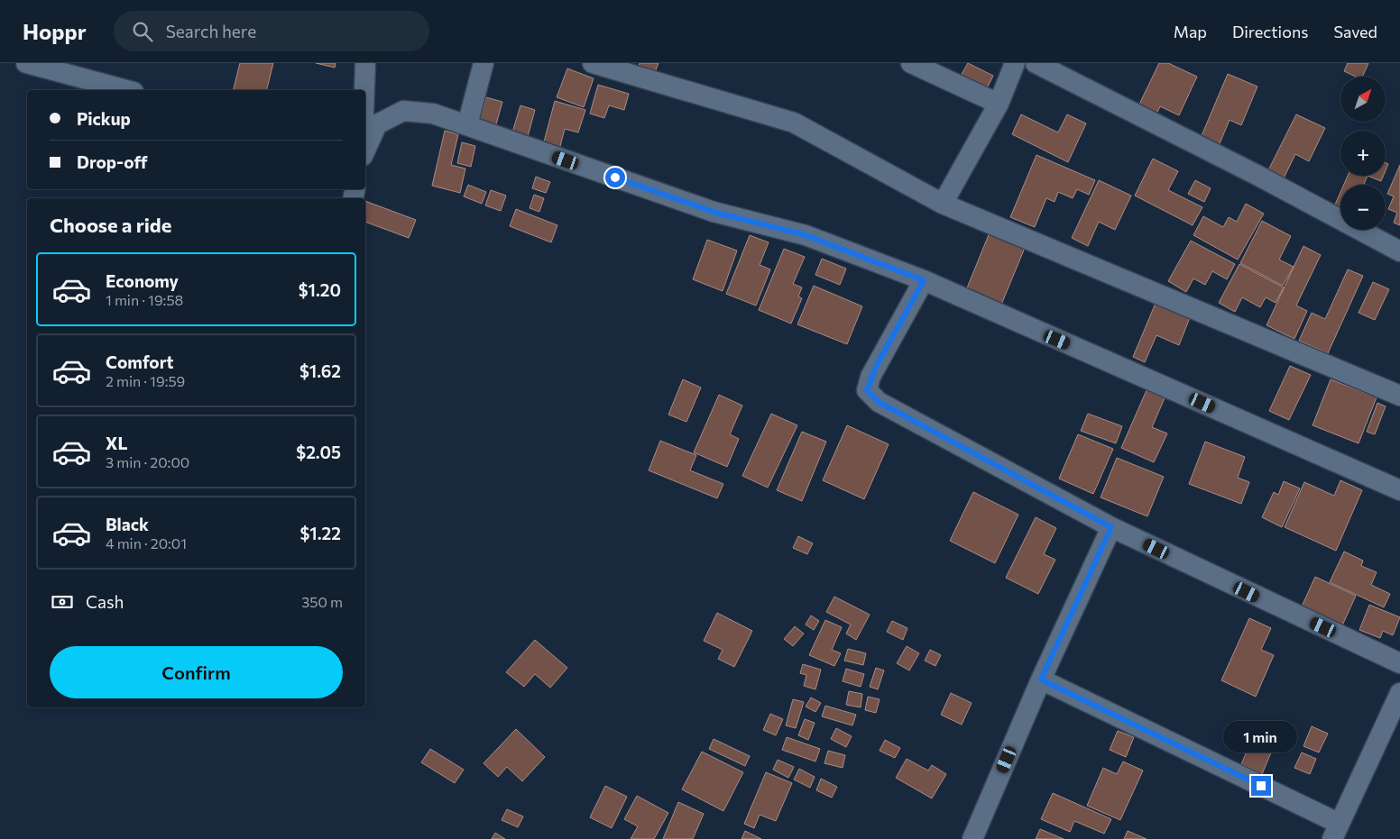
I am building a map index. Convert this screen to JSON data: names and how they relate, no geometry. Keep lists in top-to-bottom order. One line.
{"north":"top right","page":{"header":"Hoppr","search":"Search here","nav":["Map","Directions","Saved"],"map_buttons":["+","−"],"banner":["Pickup","Drop-off"],"heading":"Choose a ride","list":[{"name":"Economy","note":"1 min · 19:58","value":"$1.20"},{"name":"Comfort","note":"2 min · 19:59","value":"$1.62"},{"name":"XL","note":"3 min · 20:00","value":"$2.05"},{"name":"Black","note":"4 min · 20:01","value":"$1.22"}],"pay":["Cash","350 m"],"buttons":"Confirm","bubble":"1 min"}}
